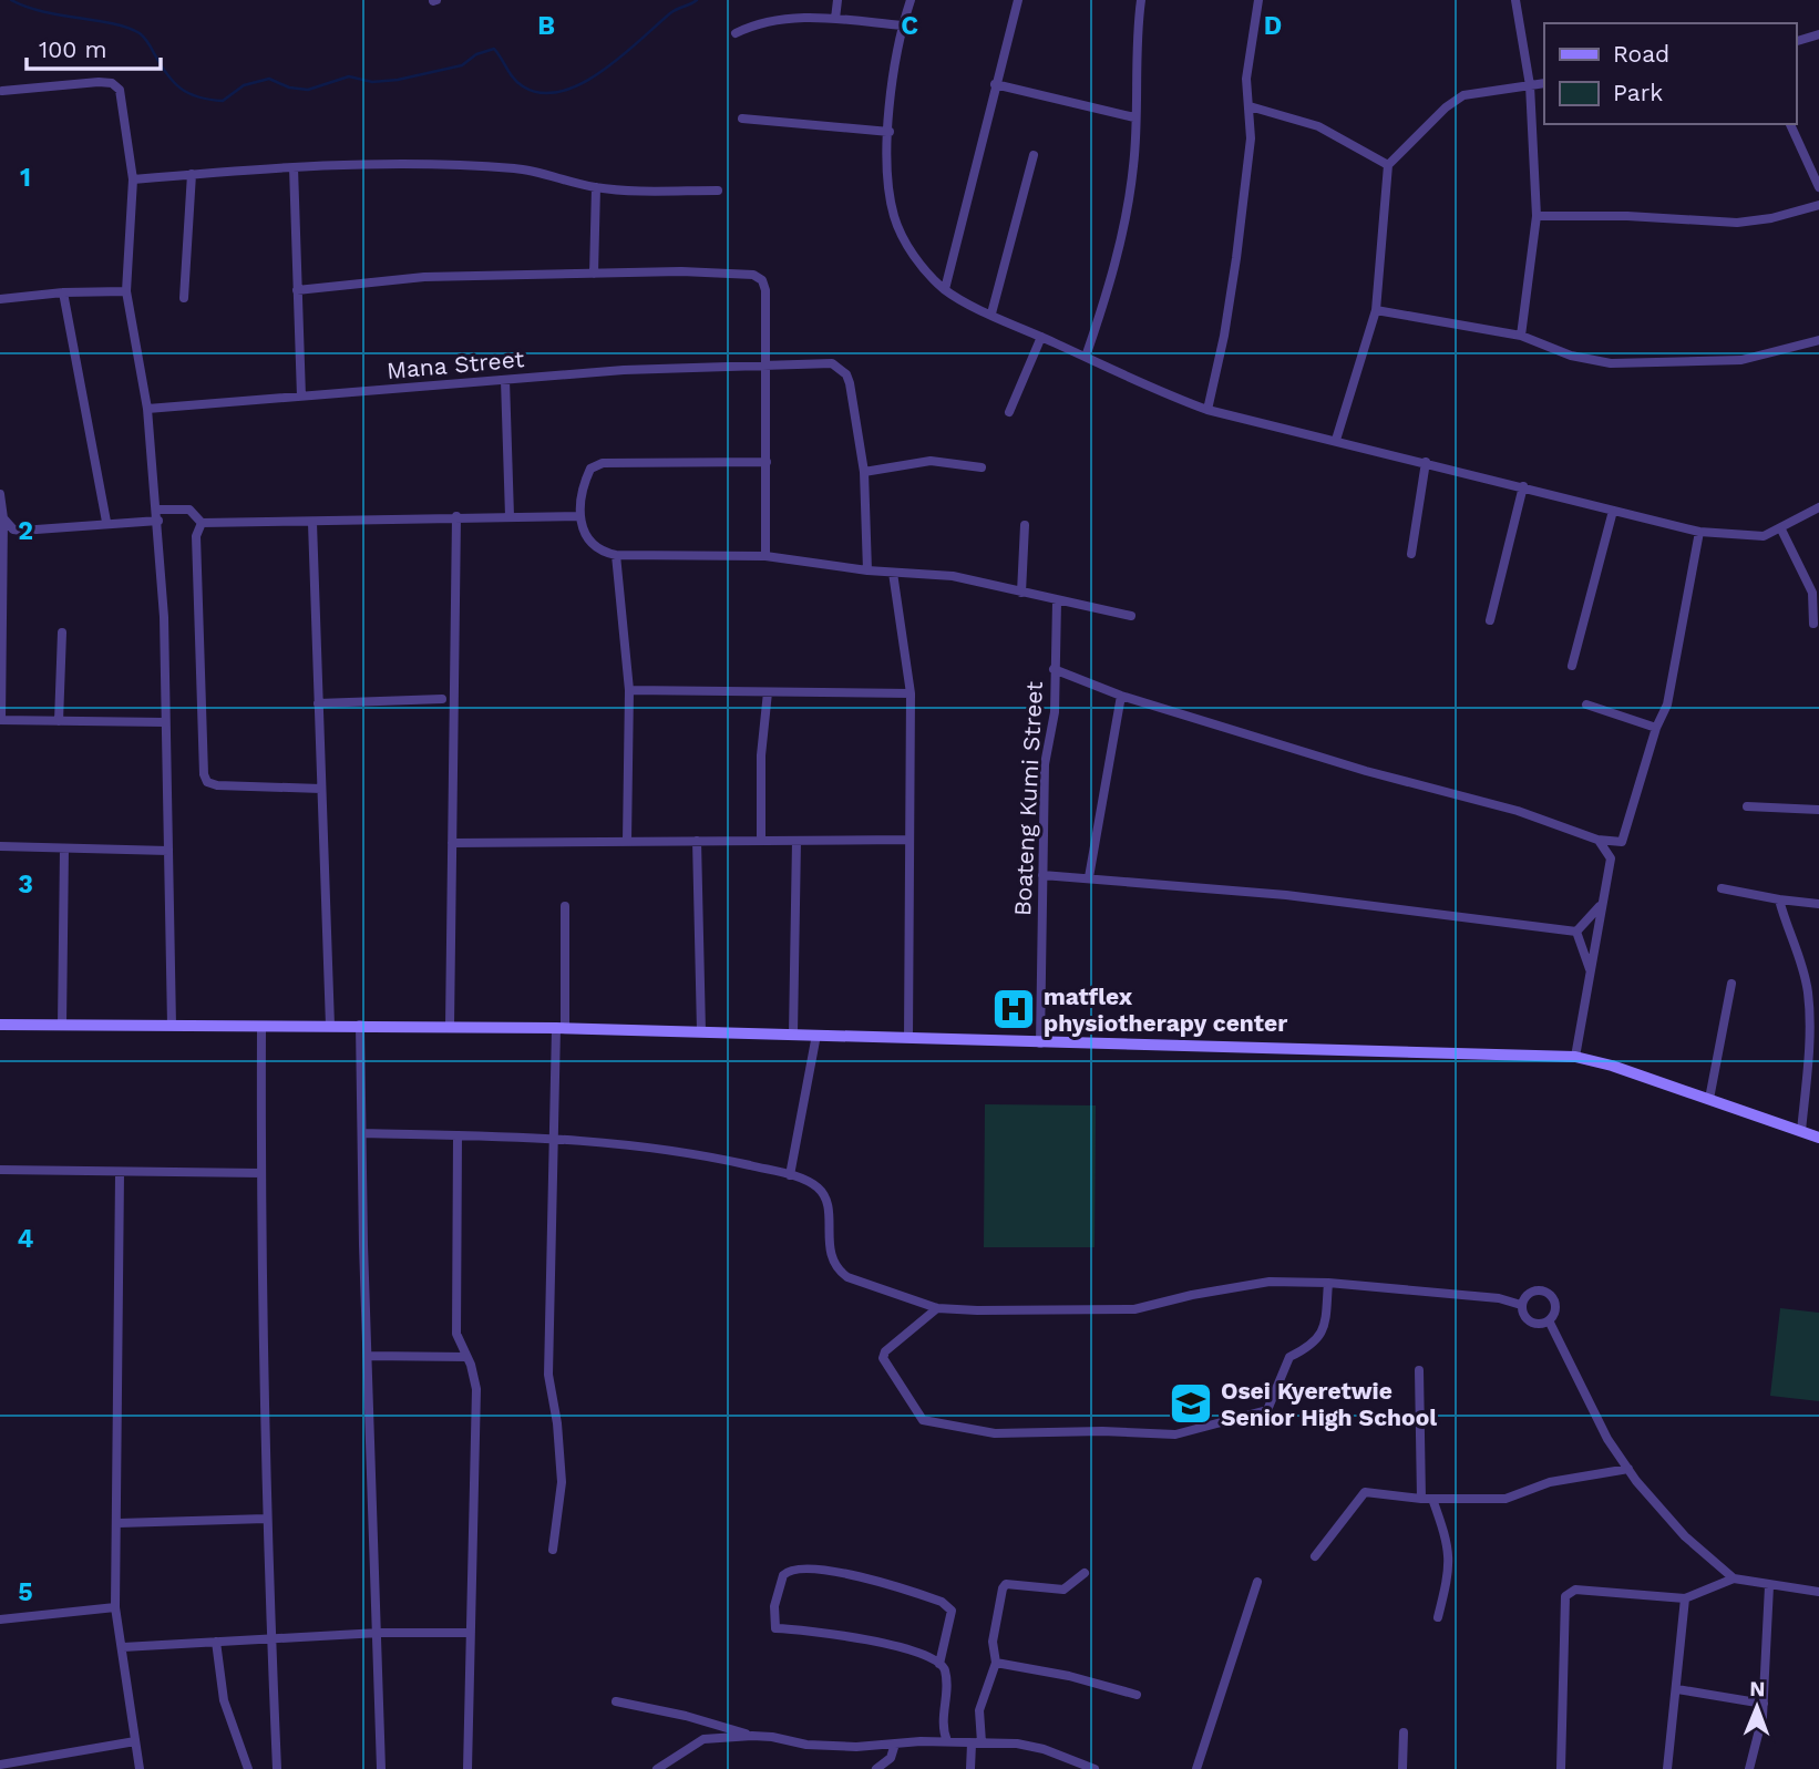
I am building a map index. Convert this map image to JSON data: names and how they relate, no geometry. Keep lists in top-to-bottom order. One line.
{"streets":{"street":["Mana Street","Boateng Kumi Street"]},"places":{"hospital":["matflex physiotherapy center"],"school or university":["Osei Kyeretwie Senior High School"]},"legend":["Road","Park"],"scale_bar":"100 m","north":"top","grid":{"columns":["B","C","D"],"rows":["1","2","3","4","5"]}}
